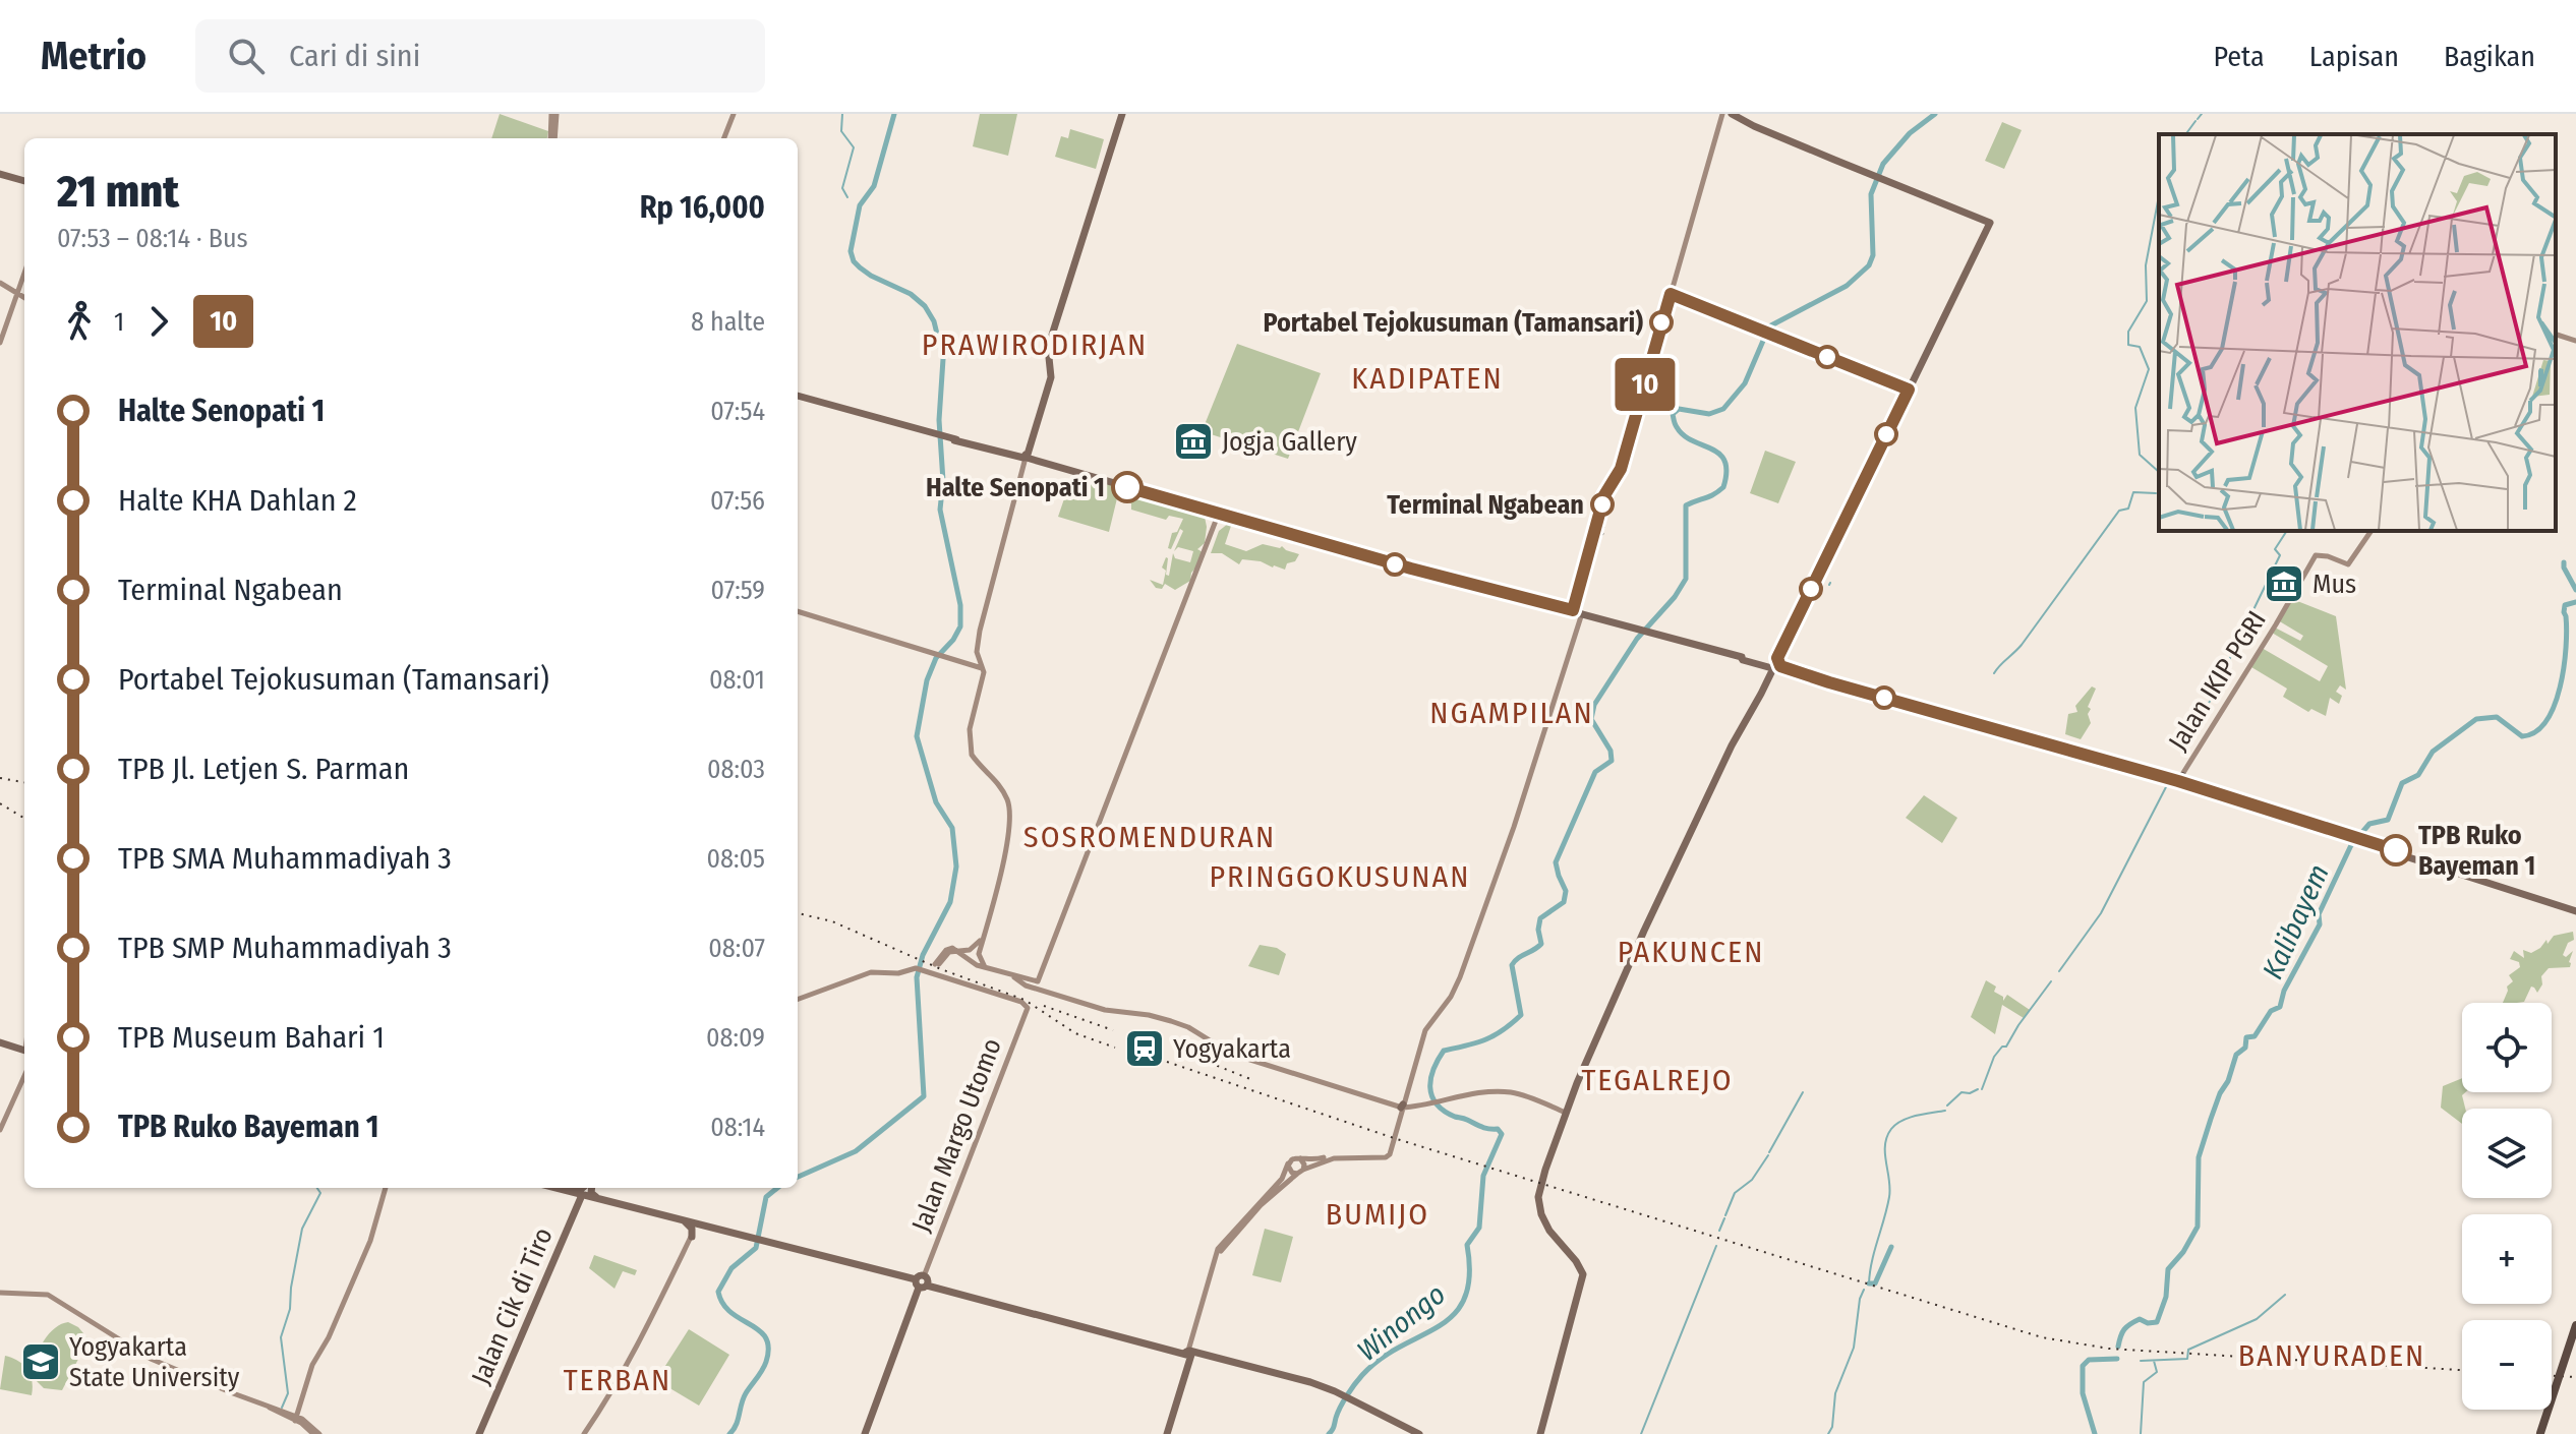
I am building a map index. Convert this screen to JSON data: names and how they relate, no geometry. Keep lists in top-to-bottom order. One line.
{"streets":{"main road":["Jalan IKIP PGRI","Jalan Margo Utomo","Jalan Cik di Tiro"]},"districts":["PRAWIRODIRJAN","KADIPATEN","NGAMPILAN","SOSROMENDURAN","PRINGGOKUSUNAN","PAKUNCEN","TEGALREJO","BUMIJO","BANYURADEN","TERBAN"],"water":["Kalibayem","Winongo"],"places":{"other":["Portabel Tejokusuman (Tamansari)","Halte Senopati 1","Terminal Ngabean","TPB Ruko Bayeman 1"],"museum":["Jogja Gallery","Mus"],"station":["Yogyakarta"],"school or university":["Yogyakarta State University"]},"lines":["bus line 10"],"page":{"header":"Metrio","search":"Cari di sini","nav":["Peta","Lapisan","Bagikan"],"on_map":"10","heading":["21 mnt","07:53 – 08:14 · Bus","Rp 16,000"],"legs":["1","10","8 halte"],"list":[{"name":"Halte Senopati 1","value":"07:54"},{"name":"Halte KHA Dahlan 2","value":"07:56"},{"name":"Terminal Ngabean","value":"07:59"},{"name":"Portabel Tejokusuman (Tamansari)","value":"08:01"},{"name":"TPB Jl. Letjen S. Parman","value":"08:03"},{"name":"TPB SMA Muhammadiyah 3","value":"08:05"},{"name":"TPB SMP Muhammadiyah 3","value":"08:07"},{"name":"TPB Museum Bahari 1","value":"08:09"},{"name":"TPB Ruko Bayeman 1","value":"08:14"}],"map_buttons":["+","−"]}}
